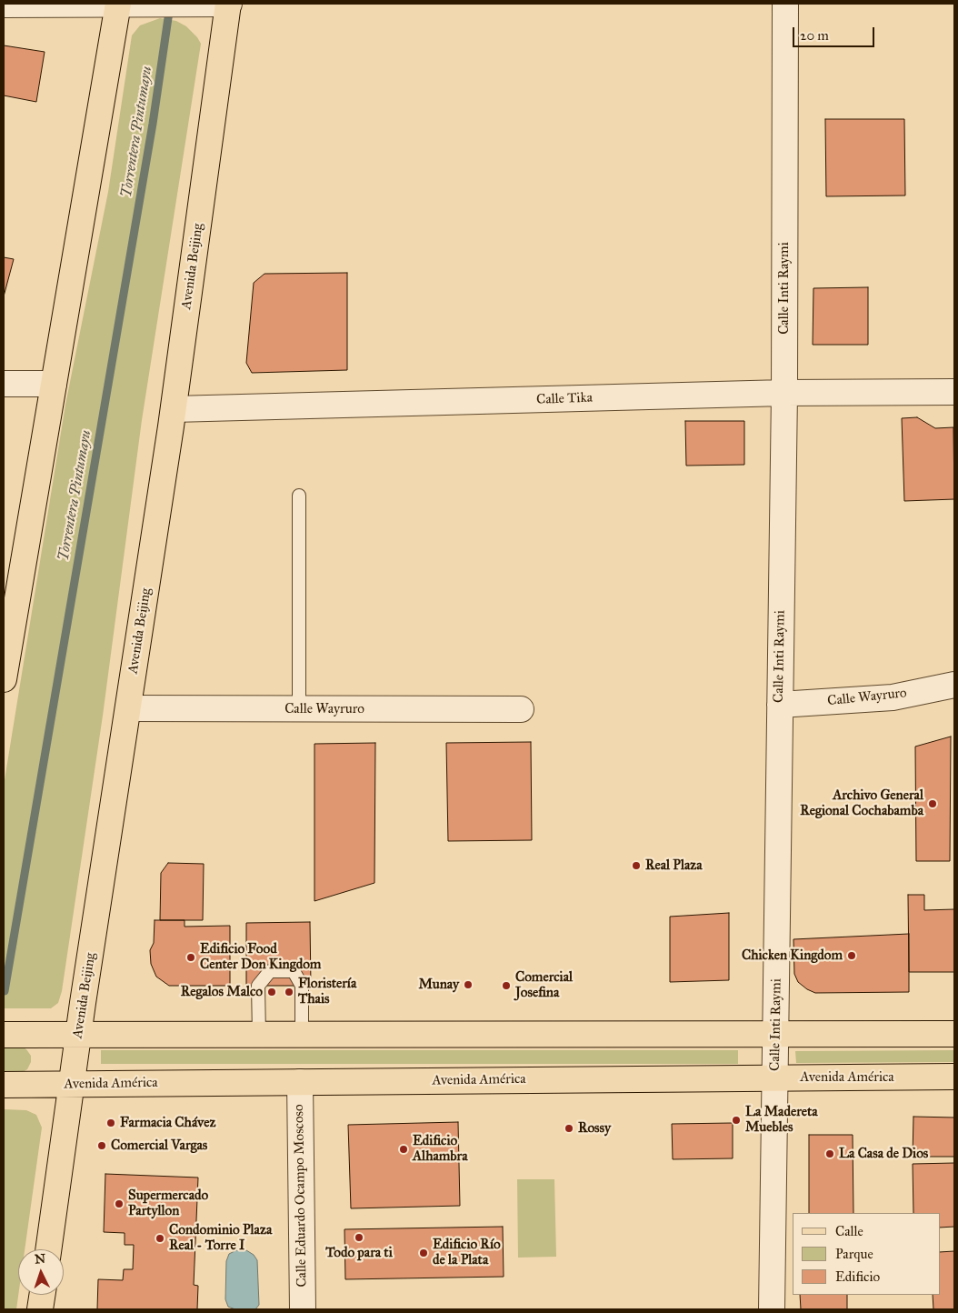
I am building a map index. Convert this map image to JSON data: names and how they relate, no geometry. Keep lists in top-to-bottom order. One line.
{"streets":{"main road":["Avenida Beijing","Avenida América"],"street":["Calle Inti Raymi","Calle Tika","Calle Wayruro","Calle Eduardo Ocampo Moscoso"]},"crossings":[["Avenida Beijing","Calle Tika"],["Avenida Beijing","Calle Wayruro"],["Avenida Beijing","Avenida América"],["Calle Inti Raymi","Calle Tika"],["Calle Inti Raymi","Calle Wayruro"],["Calle Inti Raymi","Avenida América"],["Avenida América","Calle Eduardo Ocampo Moscoso"]],"water":["Torrentera Pintumayu"],"places":["Archivo General Regional Cochabamba","Real Plaza","Chicken Kingdom","Edificio Food Center Don Kingdom","Munay","Comercial Josefina","Regalos Malco","Floristería Thais","La Madereta Muebles","Farmacia Chávez","Rossy","Comercial Vargas","Edificio Alhambra","La Casa de Dios","Supermercado Partyllon","Todo para ti","Condominio Plaza Real - Torre I","Edificio Río de la Plata"],"legend":["Calle","Parque","Edificio"],"scale_bar":"20 m","north":"top"}
